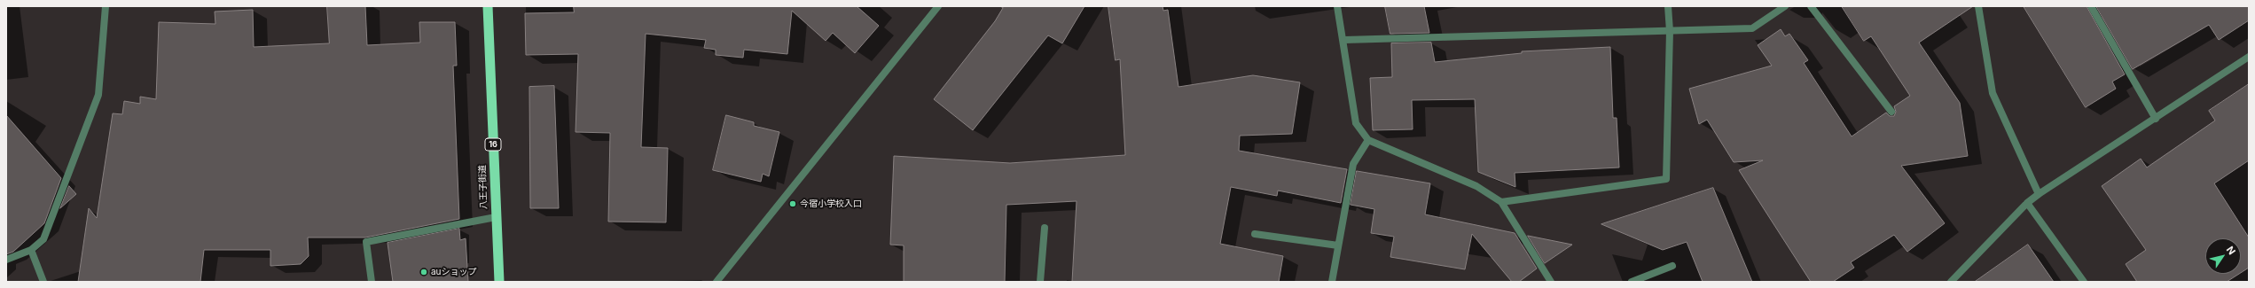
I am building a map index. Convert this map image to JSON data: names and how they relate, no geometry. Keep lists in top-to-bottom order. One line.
{"streets":{"highway":["16","八王子街道"]},"places":["今宿小学校入口","auショップ"],"north":"top right"}
